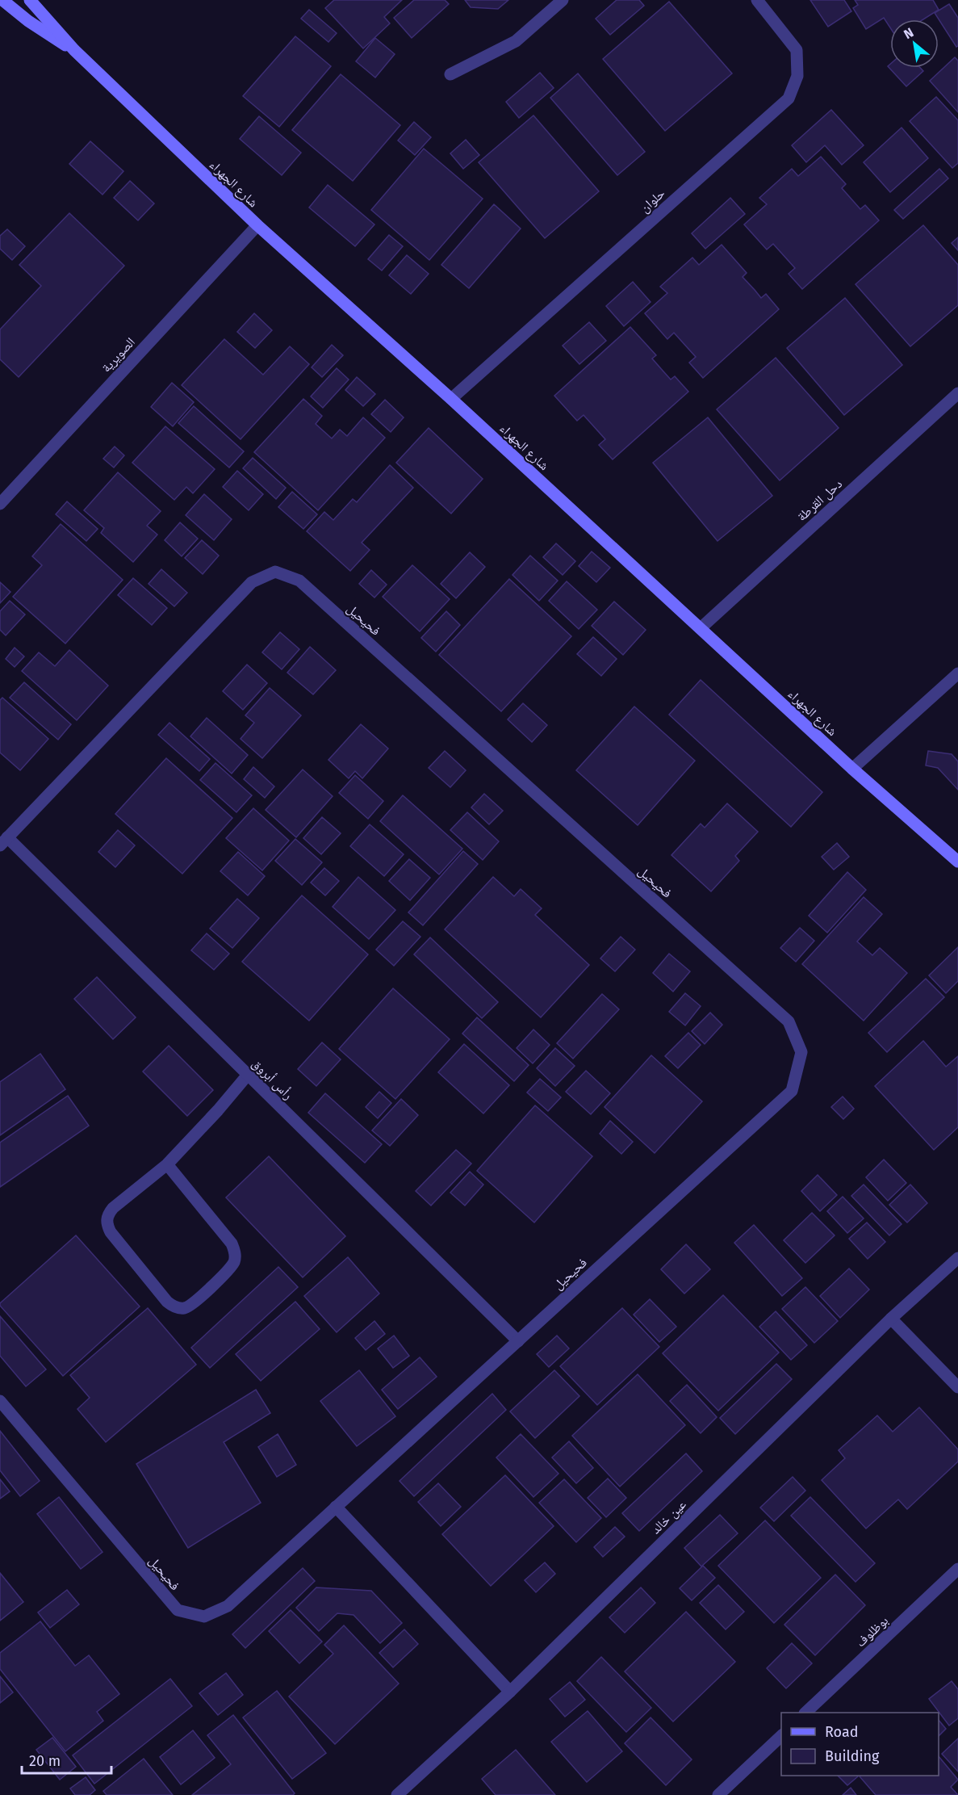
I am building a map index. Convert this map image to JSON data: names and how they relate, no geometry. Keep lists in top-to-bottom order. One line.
{"streets":{"street":["شارع الجهراء","حلوان","الصويرية","دحل القرطة","فحيحيل","رأس أبروق","عين خالد","بوظلوف"]},"crossings":[["شارع الجهراء","حلوان"],["شارع الجهراء","الصويرية"],["شارع الجهراء","دحل القرطة"],["فحيحيل","رأس أبروق"]],"legend":["Road","Building"],"scale_bar":"20 m","north":"top left"}
